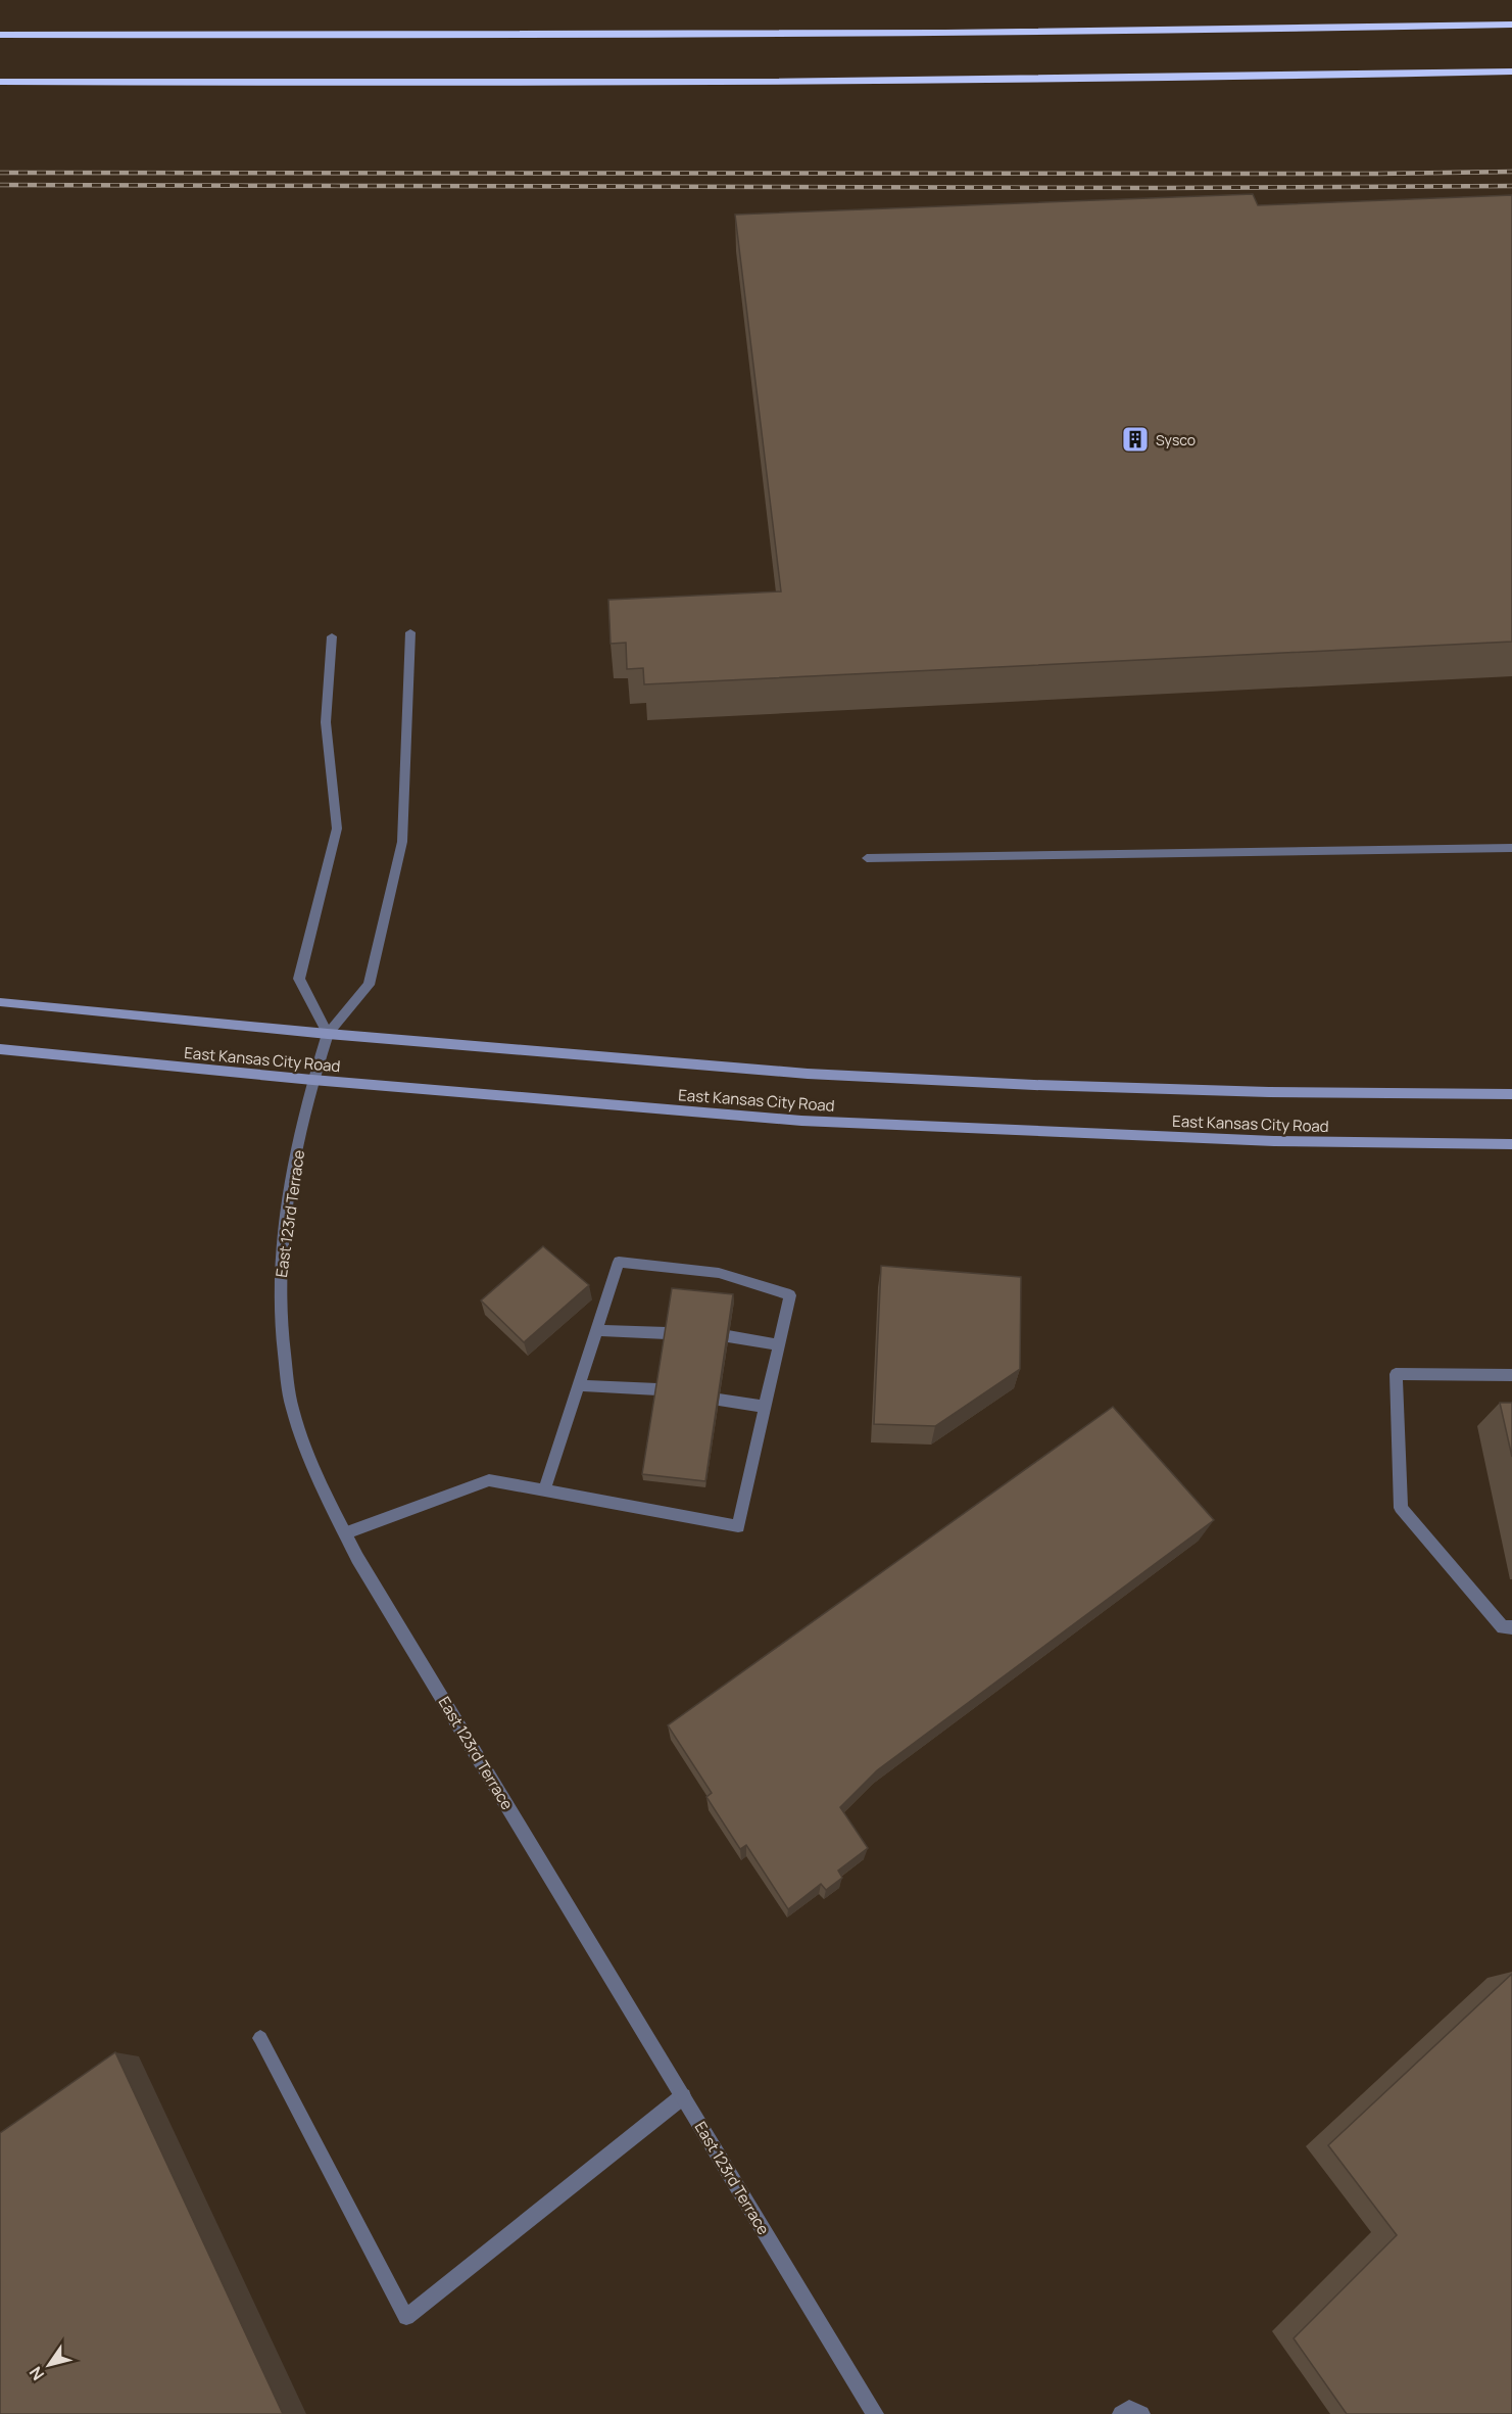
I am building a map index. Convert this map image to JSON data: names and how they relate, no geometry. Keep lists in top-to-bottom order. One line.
{"streets":{"main road":["East Kansas City Road"],"street":["East 123rd Terrace"]},"crossings":[["East Kansas City Road","East 123rd Terrace"]],"places":{"building":["Sysco"]},"north":"bottom left"}
